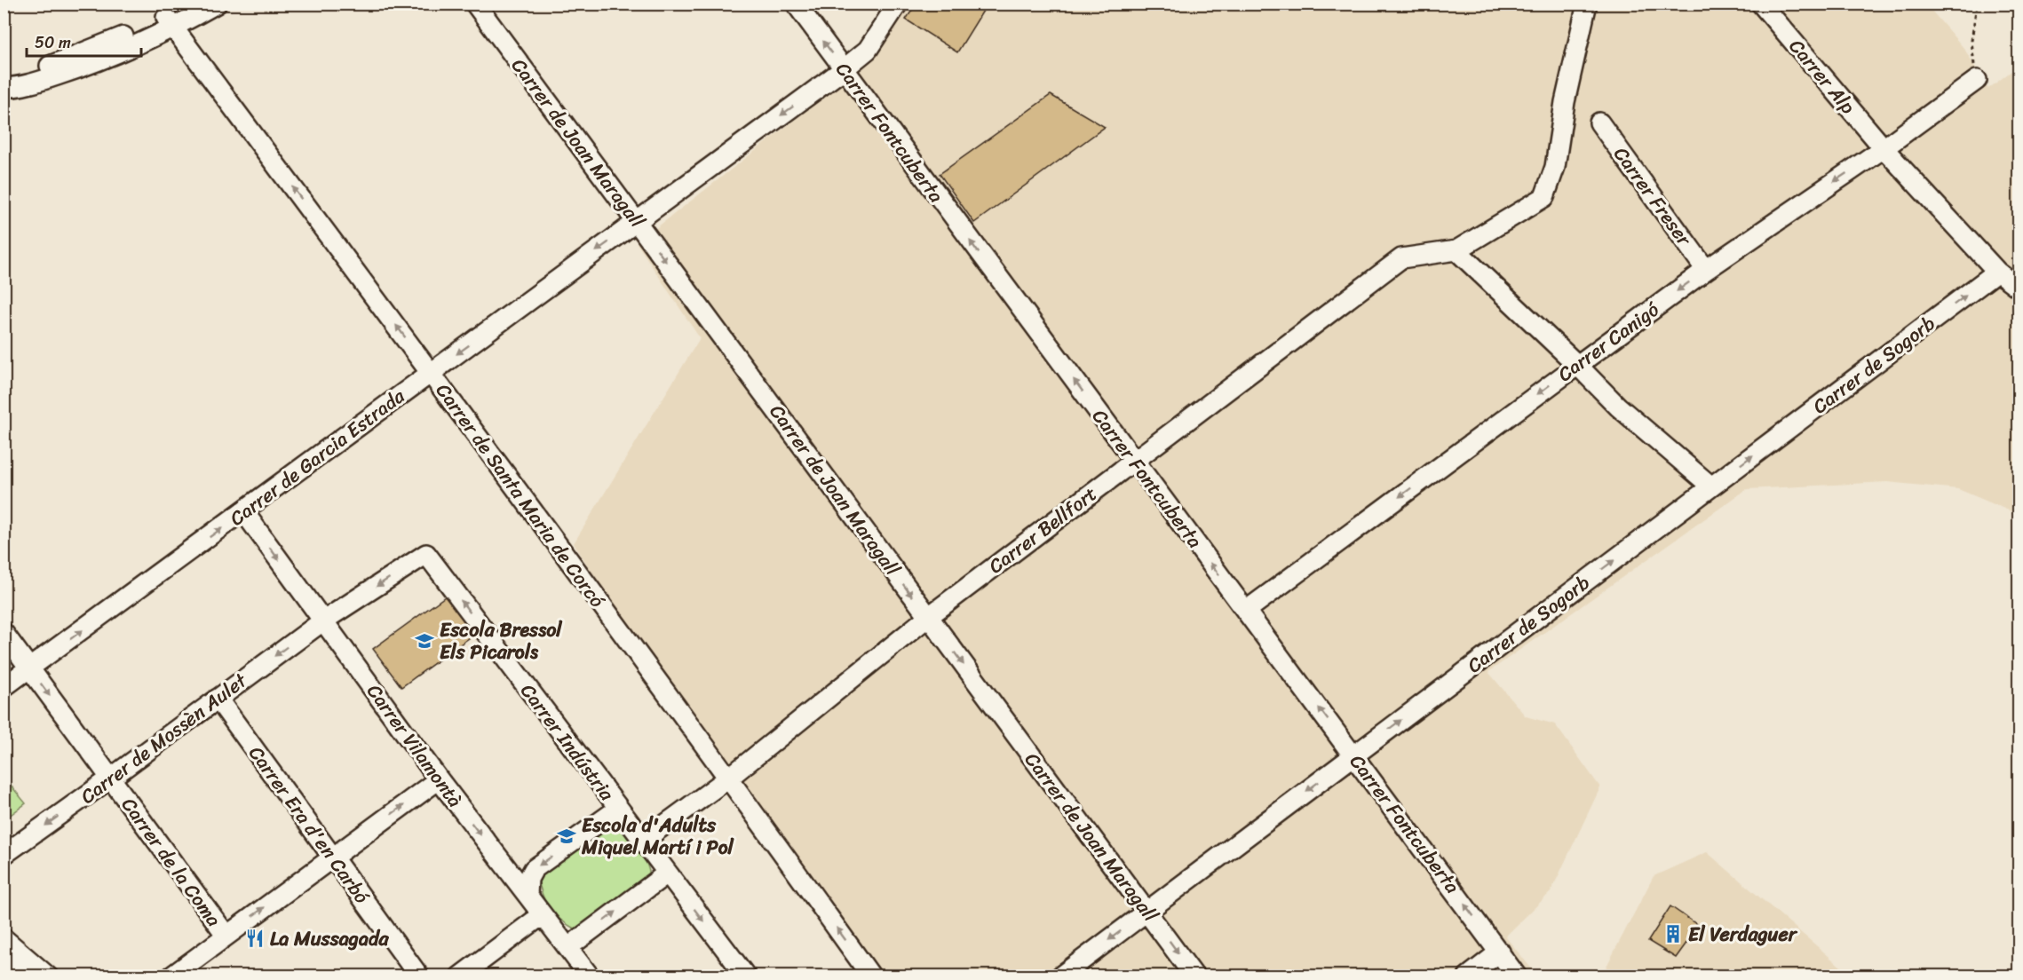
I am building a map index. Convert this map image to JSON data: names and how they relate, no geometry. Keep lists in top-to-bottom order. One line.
{"streets":{"street":["Carrer Alp","Carrer Fontcuberta","Carrer de Joan Maragall","Carrer Freser","Carrer Canigó","Carrer de Sogorb","Carrer de Garcia Estrada","Carrer de Santa Maria de Corcó","Carrer Bellfort","Carrer de Mossèn Aulet","Carrer Indústria","Carrer Vilamontà","Carrer Era d'en Carbó","Carrer de la Coma"]},"crossings":[["Carrer Alp","Carrer Canigó"],["Carrer Alp","Carrer de Sogorb"],["Carrer Fontcuberta","Carrer Canigó"],["Carrer Fontcuberta","Carrer de Sogorb"],["Carrer Fontcuberta","Carrer de Garcia Estrada"],["Carrer Fontcuberta","Carrer Bellfort"],["Carrer de Joan Maragall","Carrer de Sogorb"],["Carrer de Joan Maragall","Carrer de Garcia Estrada"],["Carrer de Joan Maragall","Carrer Bellfort"],["Carrer Freser","Carrer Canigó"],["Carrer de Garcia Estrada","Carrer de Santa Maria de Corcó"],["Carrer de Garcia Estrada","Carrer Vilamontà"],["Carrer de Garcia Estrada","Carrer de la Coma"],["Carrer de Santa Maria de Corcó","Carrer Bellfort"],["Carrer Bellfort","Carrer Indústria"],["Carrer de Mossèn Aulet","Carrer Indústria"],["Carrer de Mossèn Aulet","Carrer Vilamontà"],["Carrer de Mossèn Aulet","Carrer Era d'en Carbó"],["Carrer de Mossèn Aulet","Carrer de la Coma"],["Carrer Indústria","Carrer Vilamontà"]],"one_way":["Carrer Fontcuberta","Carrer de Joan Maragall","Carrer Canigó","Carrer de Santa Maria de Corcó","Carrer de Mossèn Aulet","Carrer Vilamontà","Carrer de la Coma"],"places":{"school or university":["Escola Bressol Els Picarols","Escola d'Adults Miquel Martí i Pol"],"building":["El Verdaguer"],"restaurant":["La Mussagada"]},"scale_bar":"50 m"}
